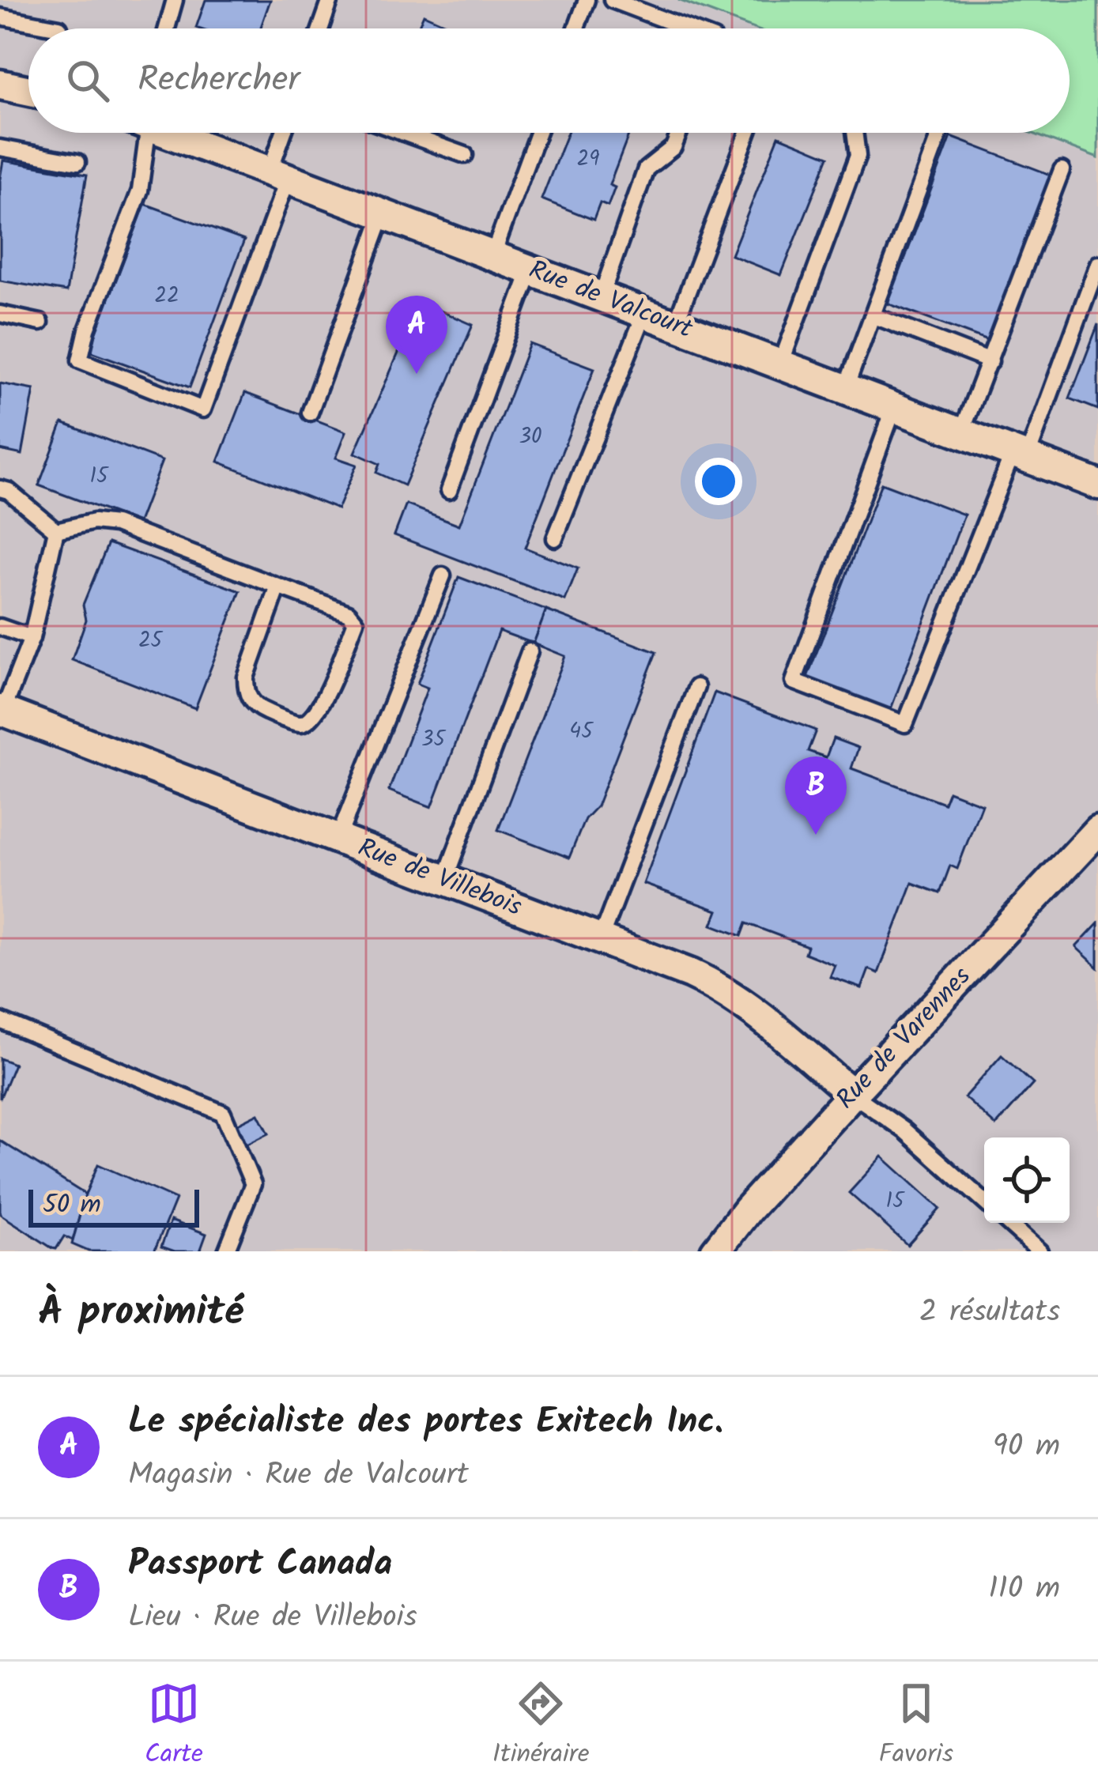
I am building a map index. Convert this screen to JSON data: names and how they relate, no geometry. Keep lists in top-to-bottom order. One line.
{"streets":{"street":["Rue de Valcourt","Rue de Villebois","Rue de Varennes"]},"crossings":[["Rue de Villebois","Rue de Varennes"]],"house_numbers":["29","22","30","15","25","45","35","15"],"scale_bar":"50 m","page":{"search":"Rechercher","pins":["A","B"],"scale":"50 m","heading":["À proximité","2 résultats"],"list":[{"mark":"A","name":"Le spécialiste des portes Exitech Inc.","note":"Magasin · Rue de Valcourt","value":"90 m"},{"mark":"B","name":"Passport Canada","note":"Lieu · Rue de Villebois","value":"110 m"}],"nav":["Carte","Itinéraire","Favoris"]}}
